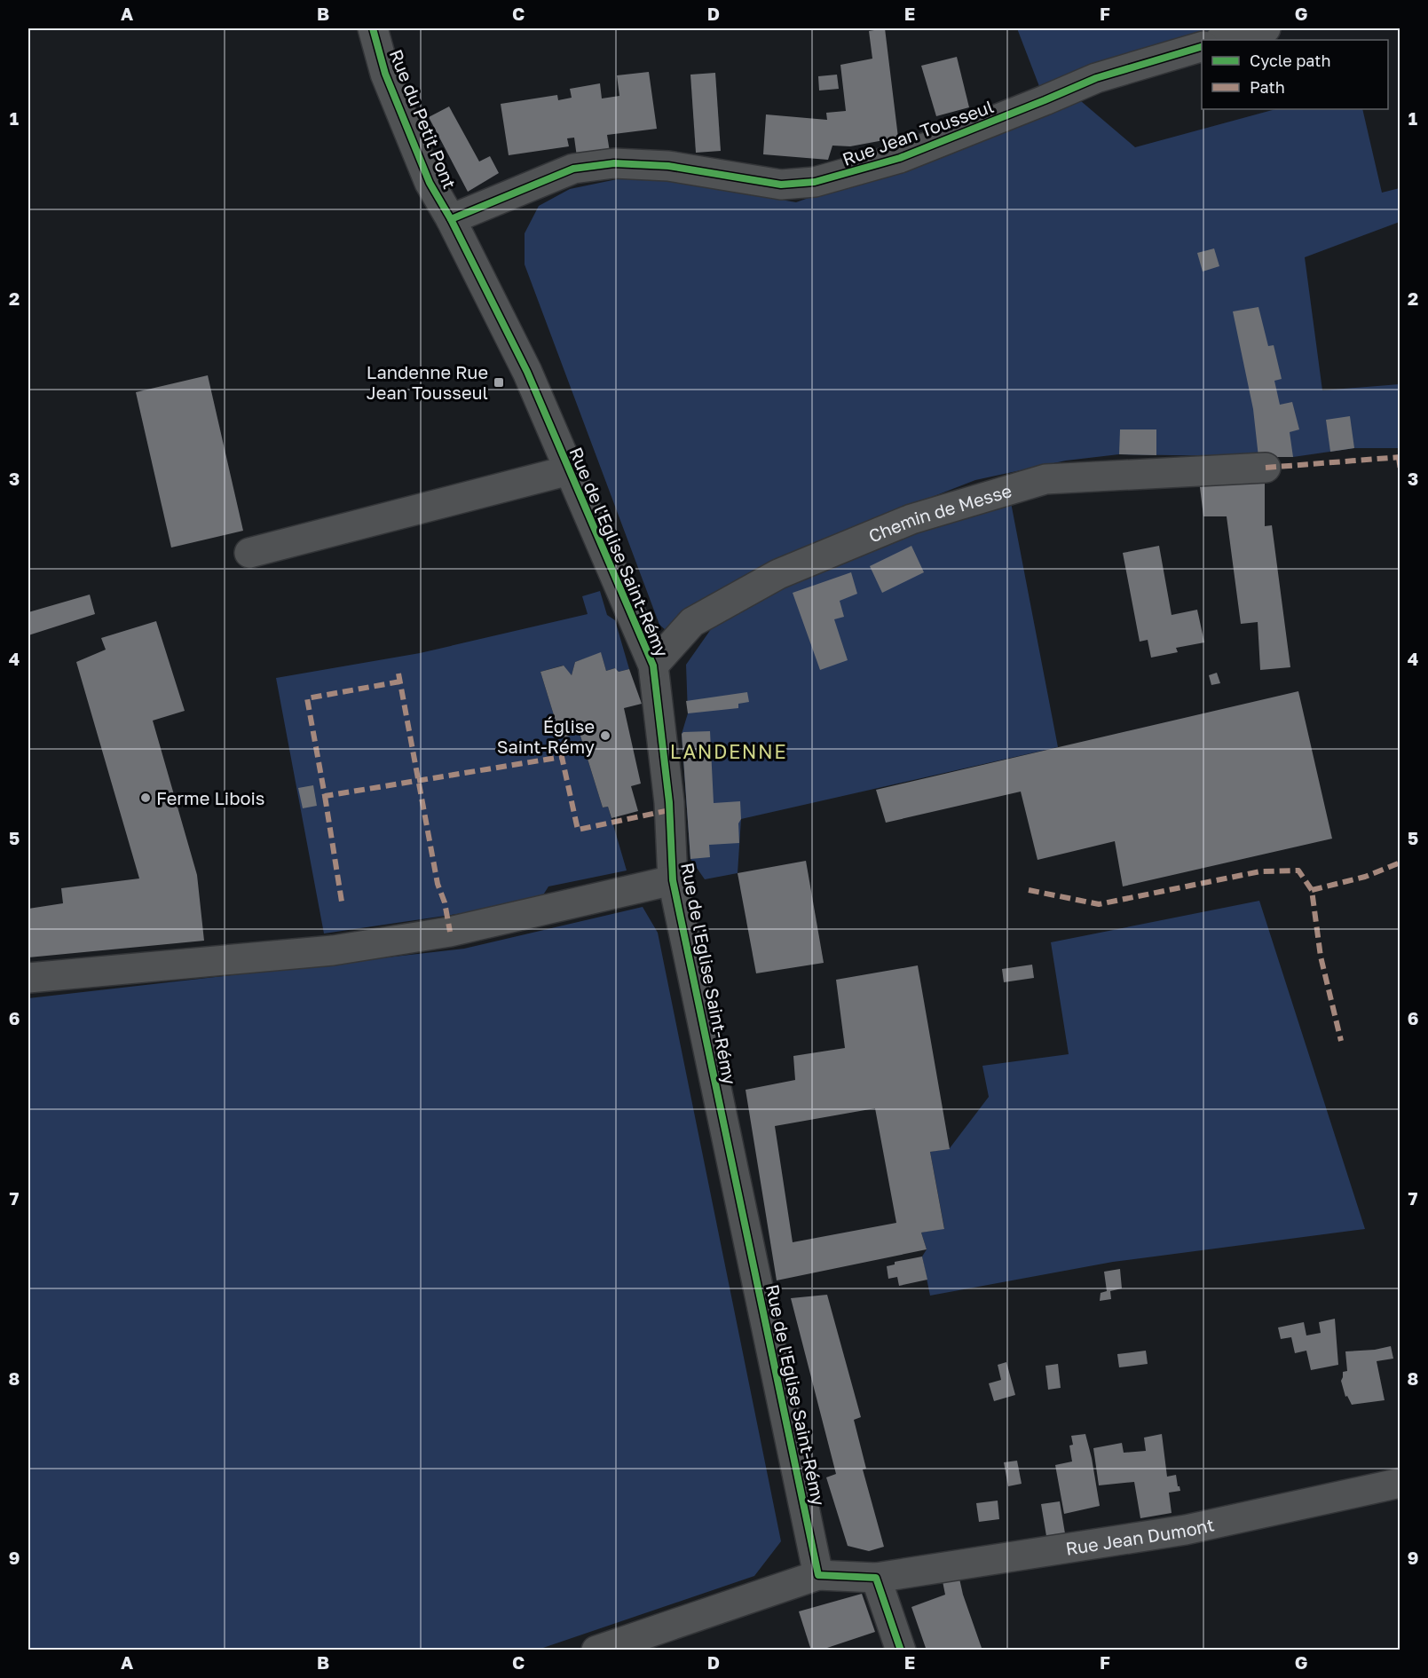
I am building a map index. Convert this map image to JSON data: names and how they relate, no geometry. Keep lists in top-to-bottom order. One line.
{"streets":{"street":["Rue du Petit Pont","Rue Jean Tousseul","Chemin de Messe","Rue de l'Eglise Saint-Rémy","Rue Jean Dumont"]},"crossings":[["Rue du Petit Pont","Rue Jean Tousseul"],["Rue du Petit Pont","Rue de l'Eglise Saint-Rémy"],["Rue Jean Tousseul","Rue de l'Eglise Saint-Rémy"],["Chemin de Messe","Rue de l'Eglise Saint-Rémy"],["Rue de l'Eglise Saint-Rémy","Rue Jean Dumont"]],"districts":["LANDENNE"],"places":{"transit":["Landenne Rue Jean Tousseul"],"other":["Église Saint-Rémy","Ferme Libois"]},"legend":["Cycle path","Path"],"grid":{"columns":["A","B","C","D","E","F","G"],"rows":["1","2","3","4","5","6","7","8","9"]}}
